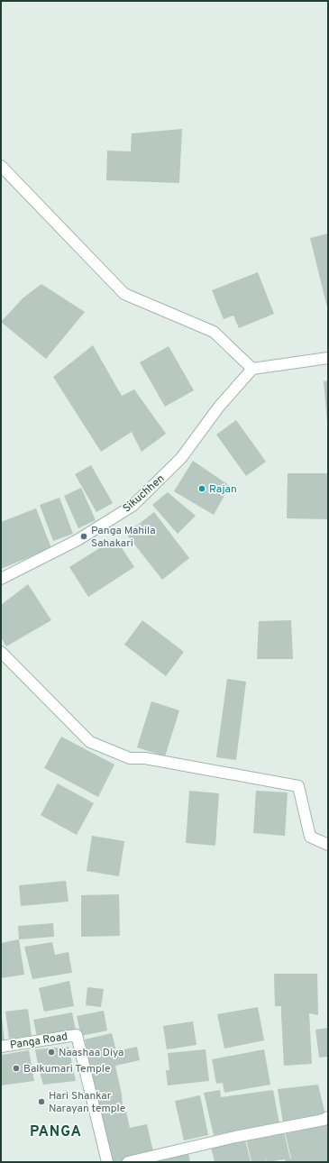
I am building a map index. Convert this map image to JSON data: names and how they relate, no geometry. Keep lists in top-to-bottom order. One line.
{"streets":{"street":["Sikuchhen","Panga Road"]},"districts":["PANGA"],"places":["Rajan","Panga Mahila Sahakari","Naashaa Diya","Balkumari Temple","Hari Shankar Narayan temple"]}
